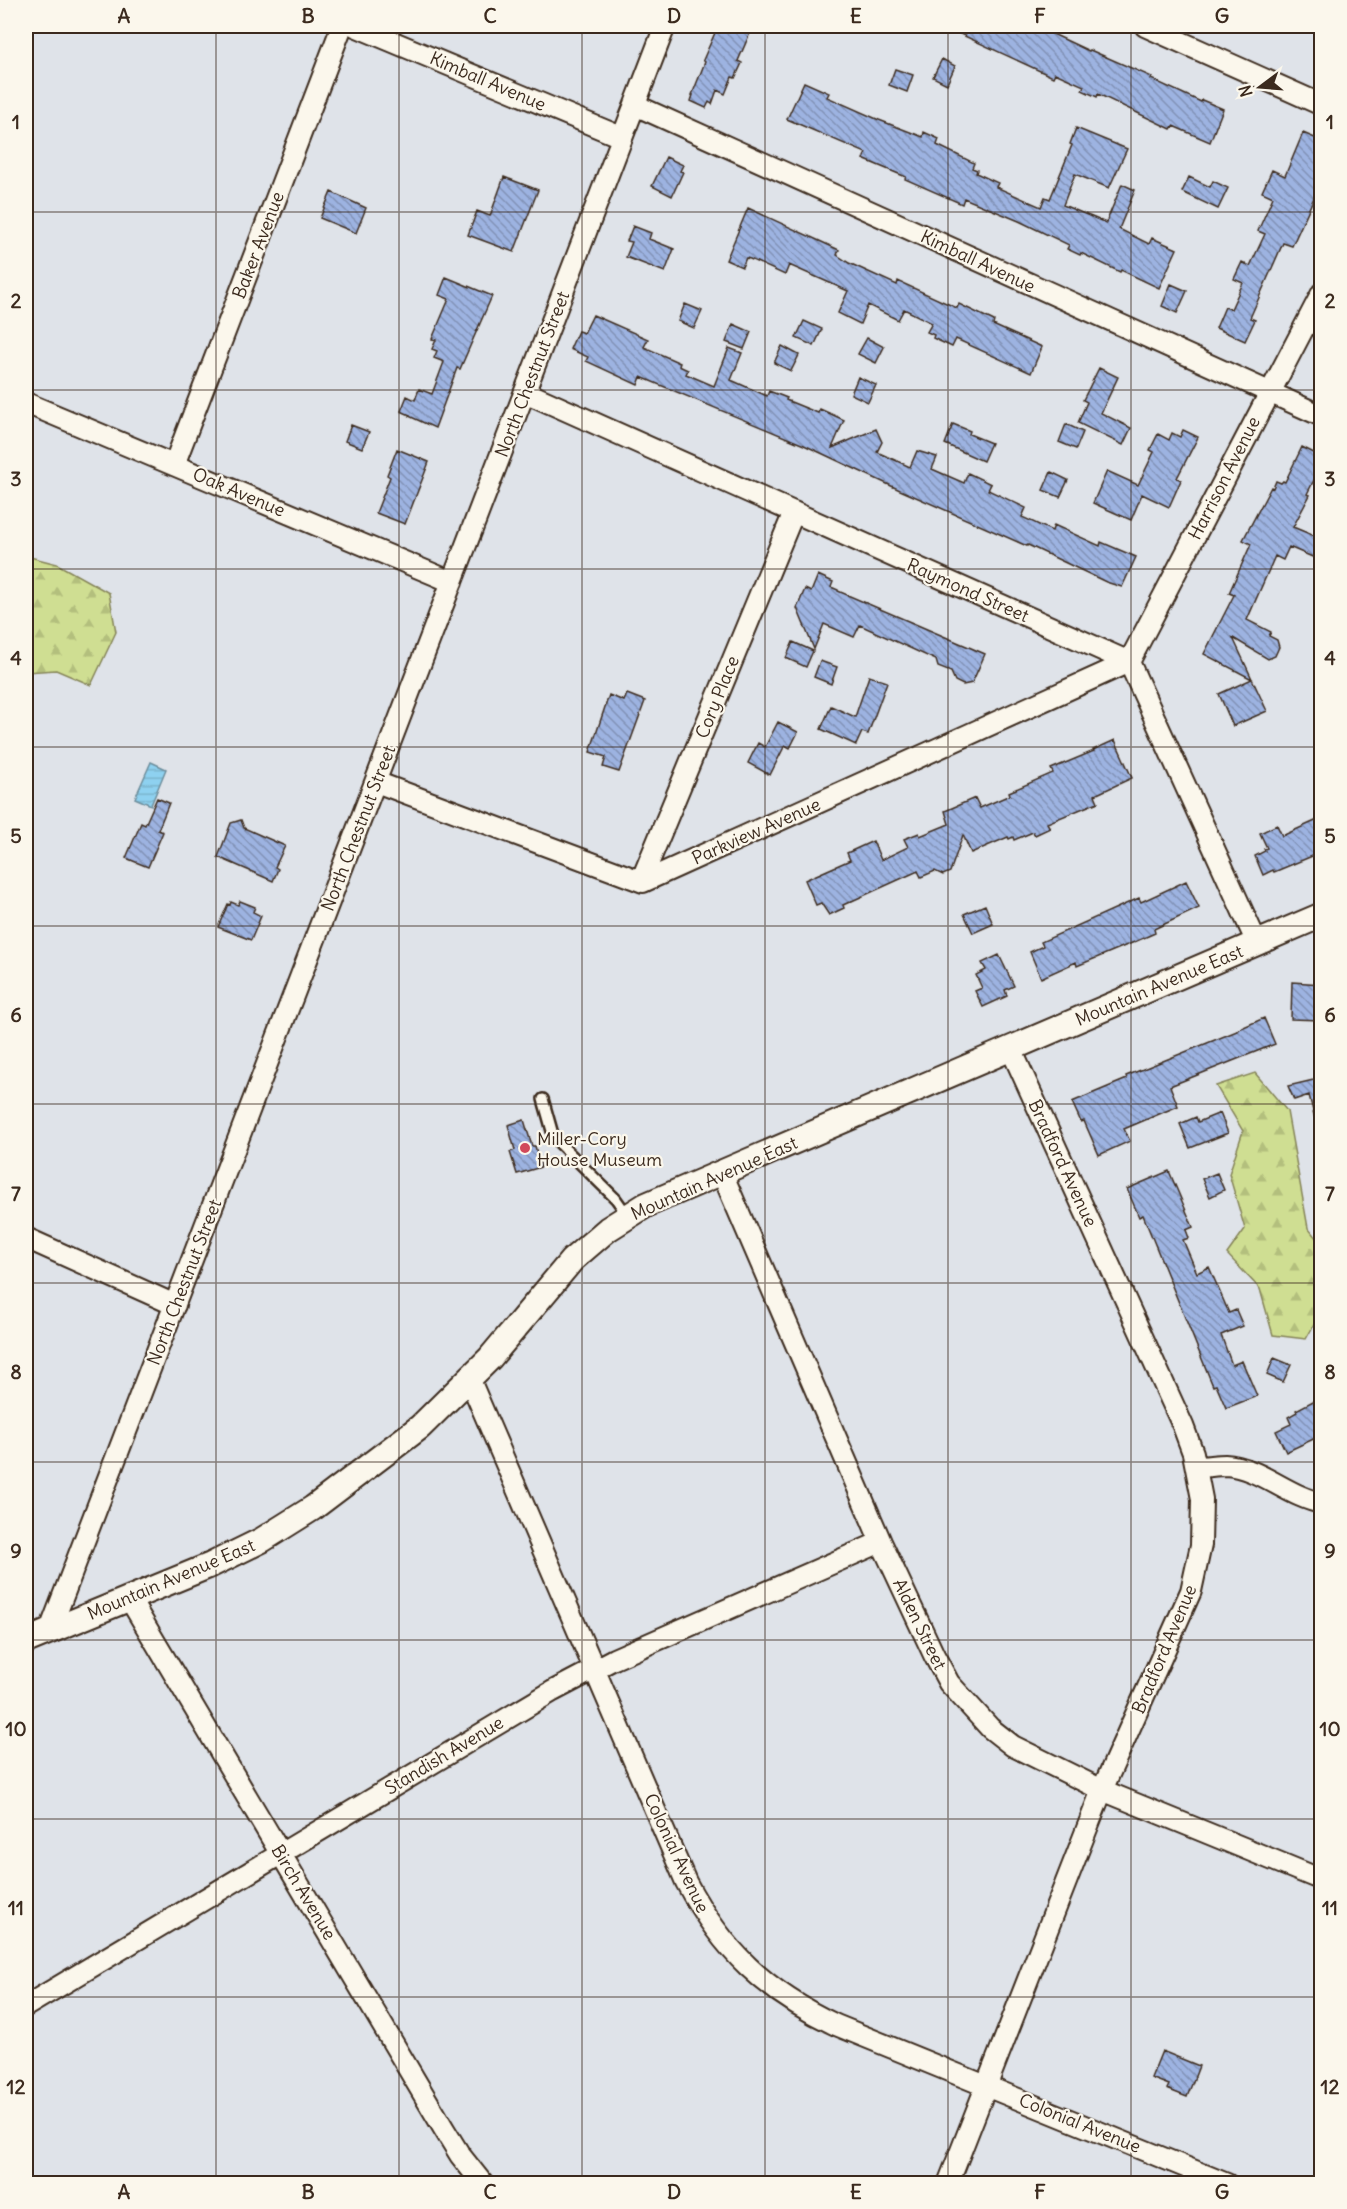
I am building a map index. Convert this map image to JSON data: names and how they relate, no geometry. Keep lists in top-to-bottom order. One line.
{"streets":{"street":["Kimball Avenue","Baker Avenue","North Chestnut Street","Harrison Avenue","Oak Avenue","Raymond Street","Cory Place","Parkview Avenue","Mountain Avenue East","Bradford Avenue","Alden Street","Standish Avenue","Colonial Avenue","Birch Avenue"]},"crossings":[["Kimball Avenue","North Chestnut Street"],["Kimball Avenue","Harrison Avenue"],["Baker Avenue","Oak Avenue"],["North Chestnut Street","Oak Avenue"],["North Chestnut Street","Raymond Street"],["North Chestnut Street","Mountain Avenue East"],["Harrison Avenue","Raymond Street"],["Harrison Avenue","Parkview Avenue"],["Raymond Street","Cory Place"],["Raymond Street","Parkview Avenue"],["Cory Place","Parkview Avenue"],["Mountain Avenue East","Bradford Avenue"],["Mountain Avenue East","Alden Street"],["Mountain Avenue East","Colonial Avenue"],["Mountain Avenue East","Birch Avenue"],["Bradford Avenue","Alden Street"],["Bradford Avenue","Colonial Avenue"],["Alden Street","Standish Avenue"],["Standish Avenue","Colonial Avenue"],["Standish Avenue","Birch Avenue"]],"places":["Miller-Cory House Museum"],"north":"left","grid":{"columns":["A","B","C","D","E","F","G"],"rows":["1","2","3","4","5","6","7","8","9","10","11","12"]}}
